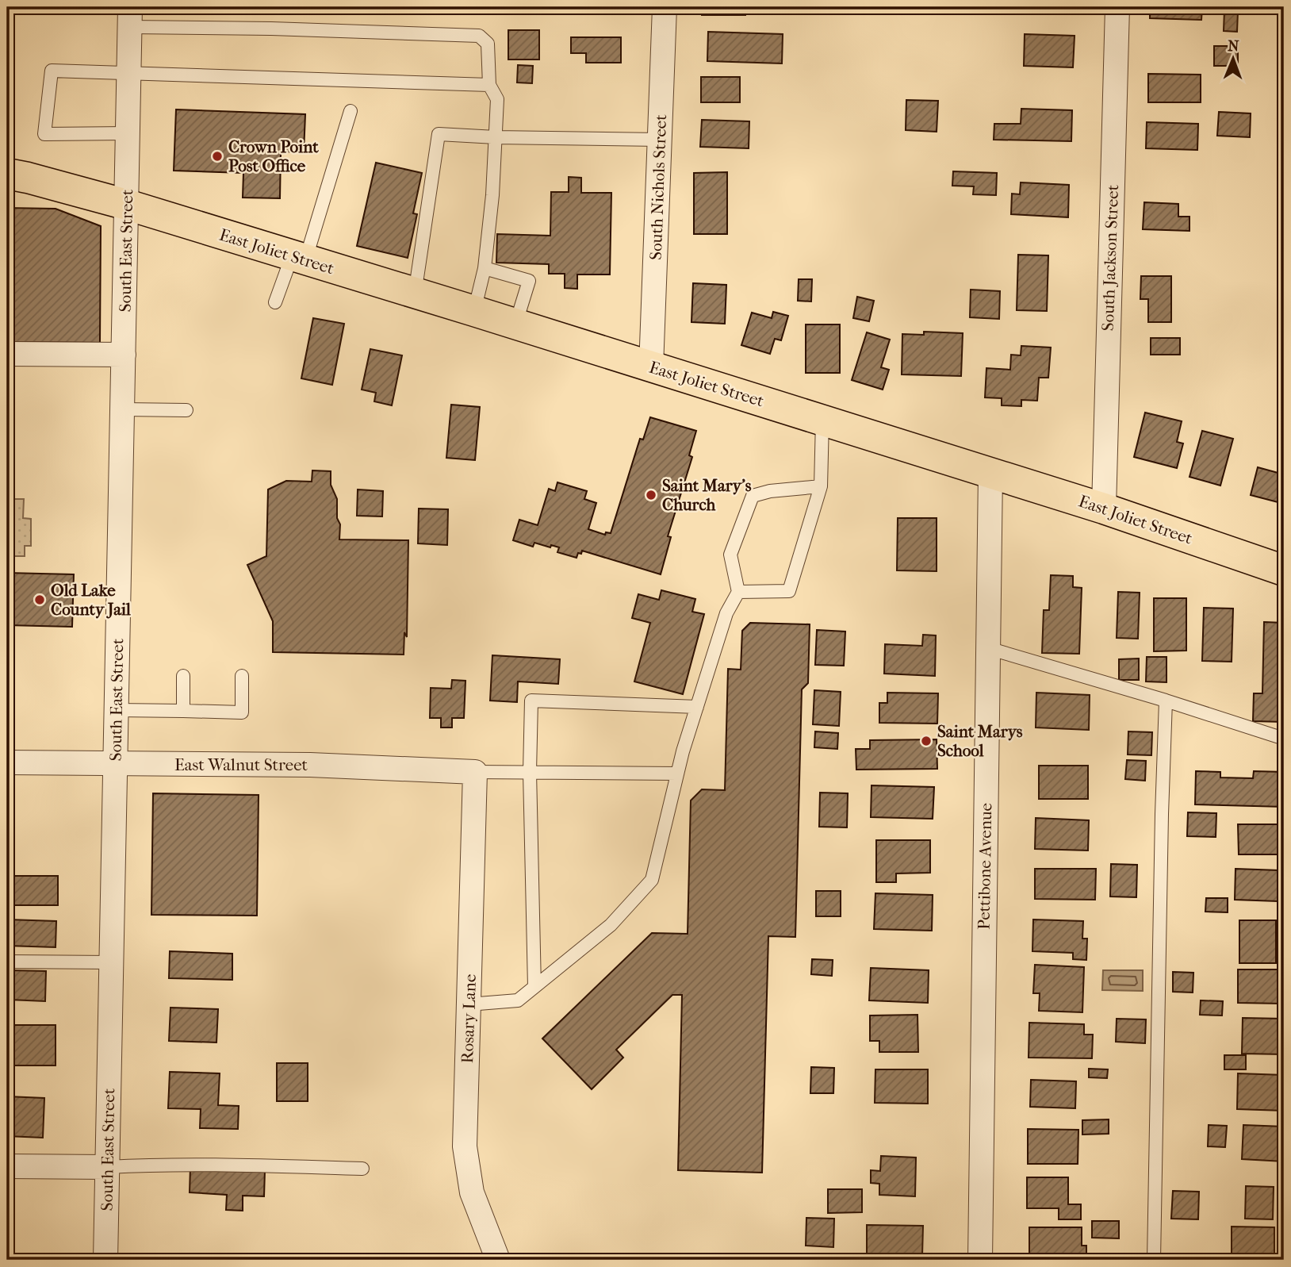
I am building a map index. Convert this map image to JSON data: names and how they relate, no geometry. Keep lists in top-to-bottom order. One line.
{"streets":{"main road":["East Joliet Street"],"street":["South Nichols Street","South East Street","South Jackson Street","East Walnut Street","Pettibone Avenue","Rosary Lane"]},"crossings":[["South Nichols Street","East Joliet Street"],["South East Street","East Joliet Street"],["South East Street","East Walnut Street"],["East Joliet Street","South Jackson Street"],["East Joliet Street","Pettibone Avenue"],["East Walnut Street","Rosary Lane"]],"places":["Crown Point Post Office","Saint Mary's Church","Old Lake County Jail","Saint Marys School"],"north":"top"}
